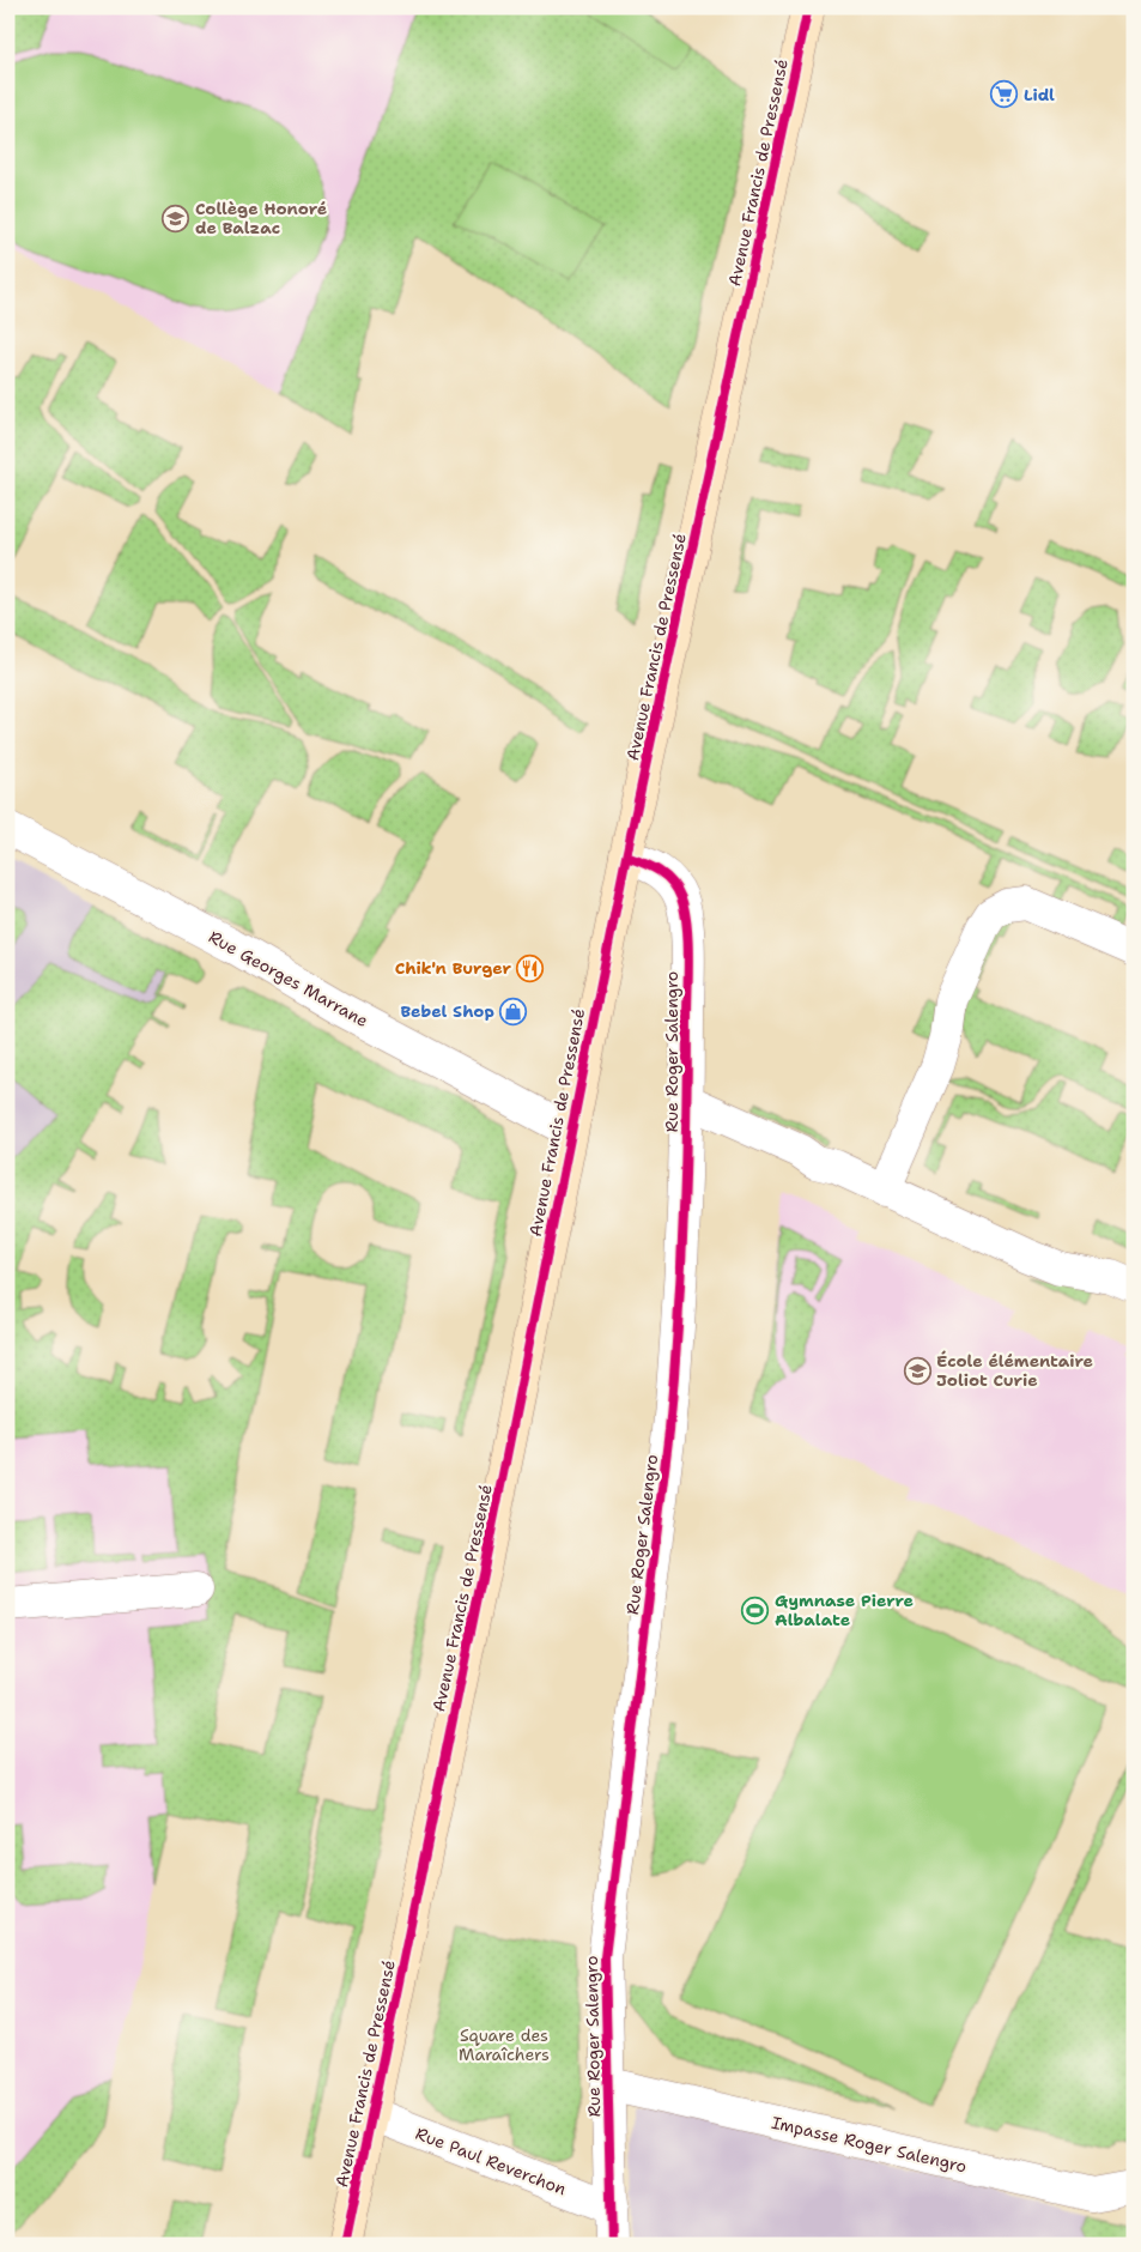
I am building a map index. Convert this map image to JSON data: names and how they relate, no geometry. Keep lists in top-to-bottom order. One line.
{"streets":{"street":["Avenue Francis de Pressensé","Rue Georges Marrane","Rue Roger Salengro","Impasse Roger Salengro","Rue Paul Reverchon"]},"crossings":[["Avenue Francis de Pressensé","Rue Georges Marrane"],["Avenue Francis de Pressensé","Rue Roger Salengro"],["Avenue Francis de Pressensé","Rue Paul Reverchon"],["Rue Roger Salengro","Impasse Roger Salengro"],["Rue Roger Salengro","Rue Paul Reverchon"]],"parks":["Square des Maraîchers"],"places":{"supermarket":["Lidl"],"school or university":["Collège Honoré de Balzac","École élémentaire Joliot Curie"],"restaurant":["Chik'n Burger"],"shop":["Bebel Shop"],"sports":["Gymnase Pierre Albalate"]}}
